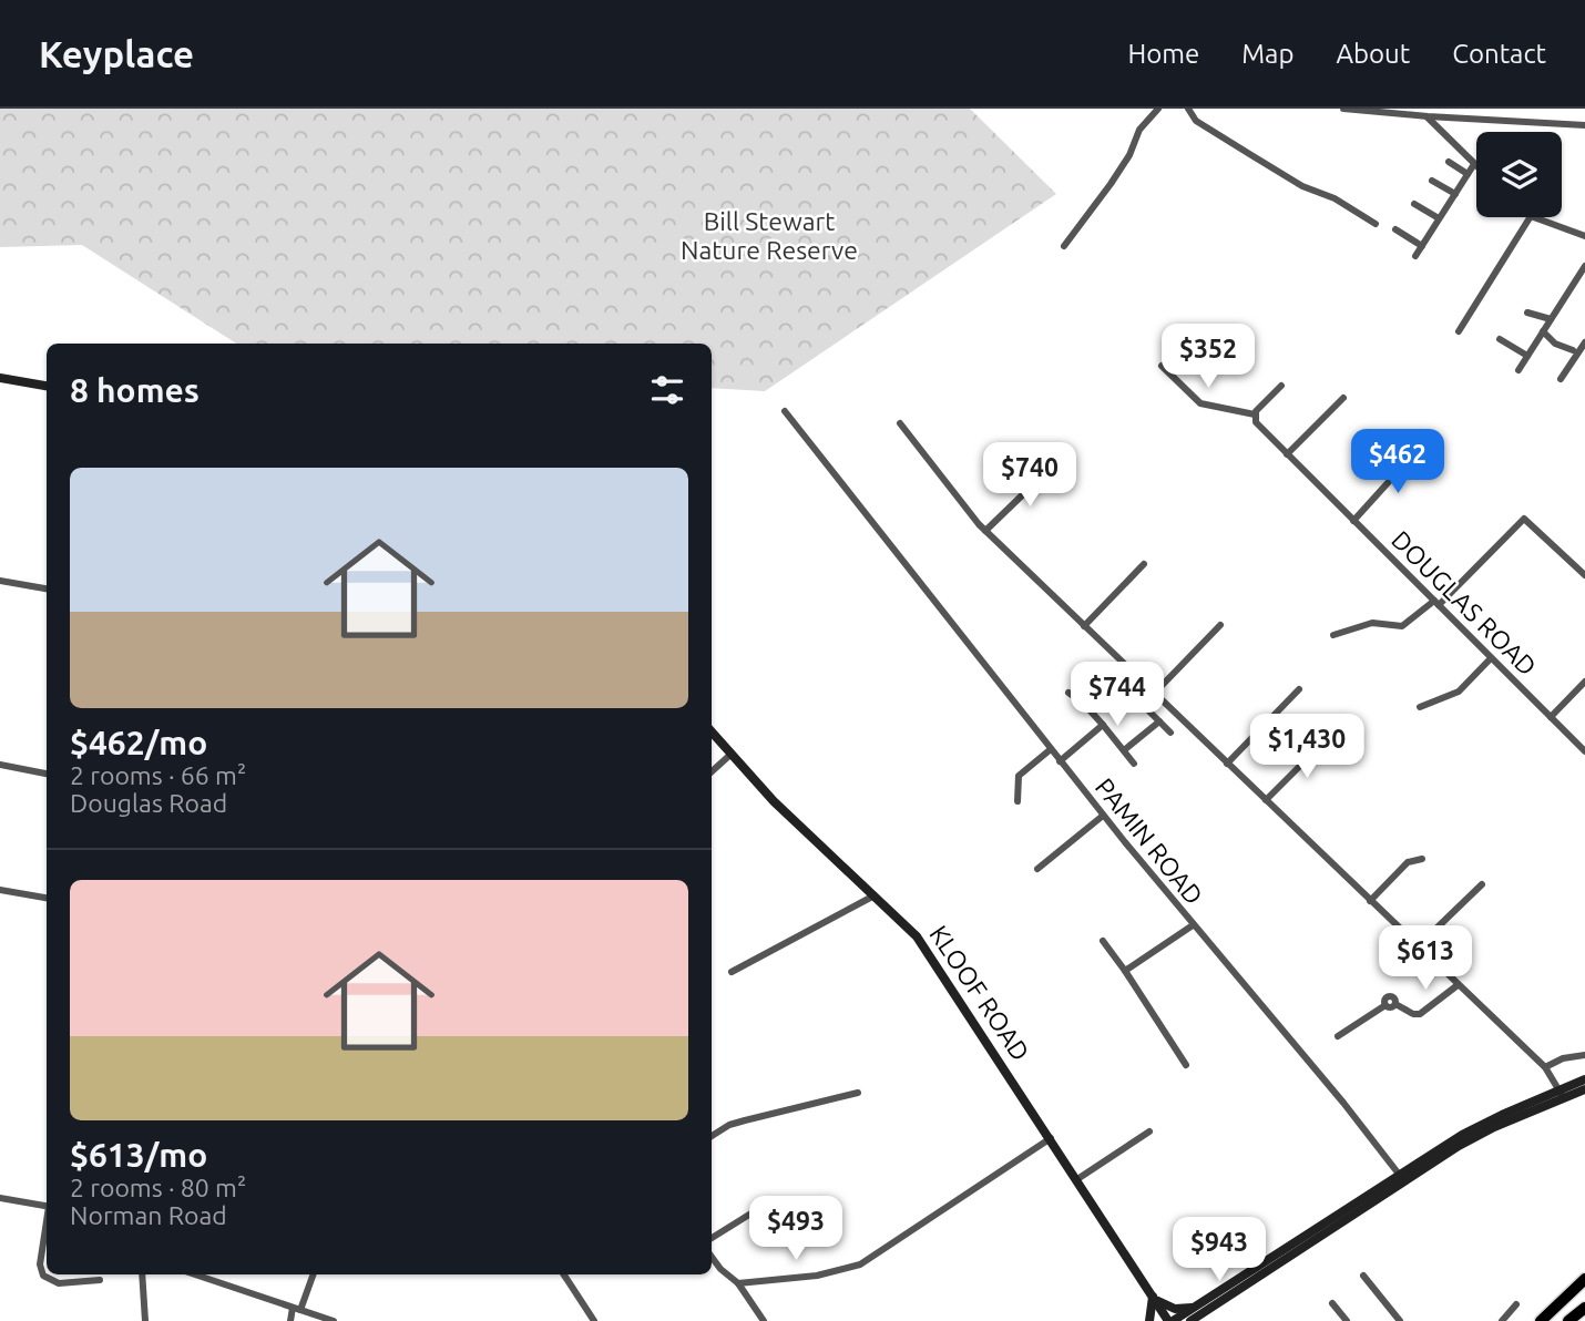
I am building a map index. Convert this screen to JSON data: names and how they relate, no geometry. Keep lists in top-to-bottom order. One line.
{"streets":{"main road":["KLOOF ROAD"],"street":["DOUGLAS ROAD","PAMIN ROAD"]},"parks":["Bill Stewart Nature Reserve"],"page":{"header":"Keyplace","nav":["Home","Map","About","Contact"],"price":["$352","$462","$740","$744","$1,430","$613","$493","$943"],"heading":"8 homes","list":[{"name":"$462/mo","note":"2 rooms · 66 m² · Douglas Road"},{"name":"$613/mo","note":"2 rooms · 80 m² · Norman Road"}]}}
